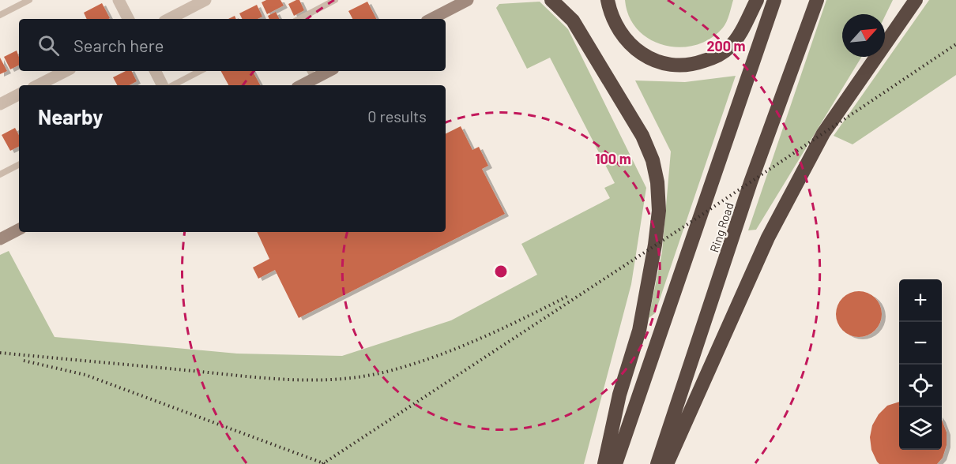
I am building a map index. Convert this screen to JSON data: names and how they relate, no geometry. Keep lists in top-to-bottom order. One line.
{"streets":{"highway":["Ring Road"]},"north":"top right","page":{"search":"Search here","heading":["Nearby","0 results"],"map_buttons":["+","−"]},"rings":["200 m","100 m"]}
